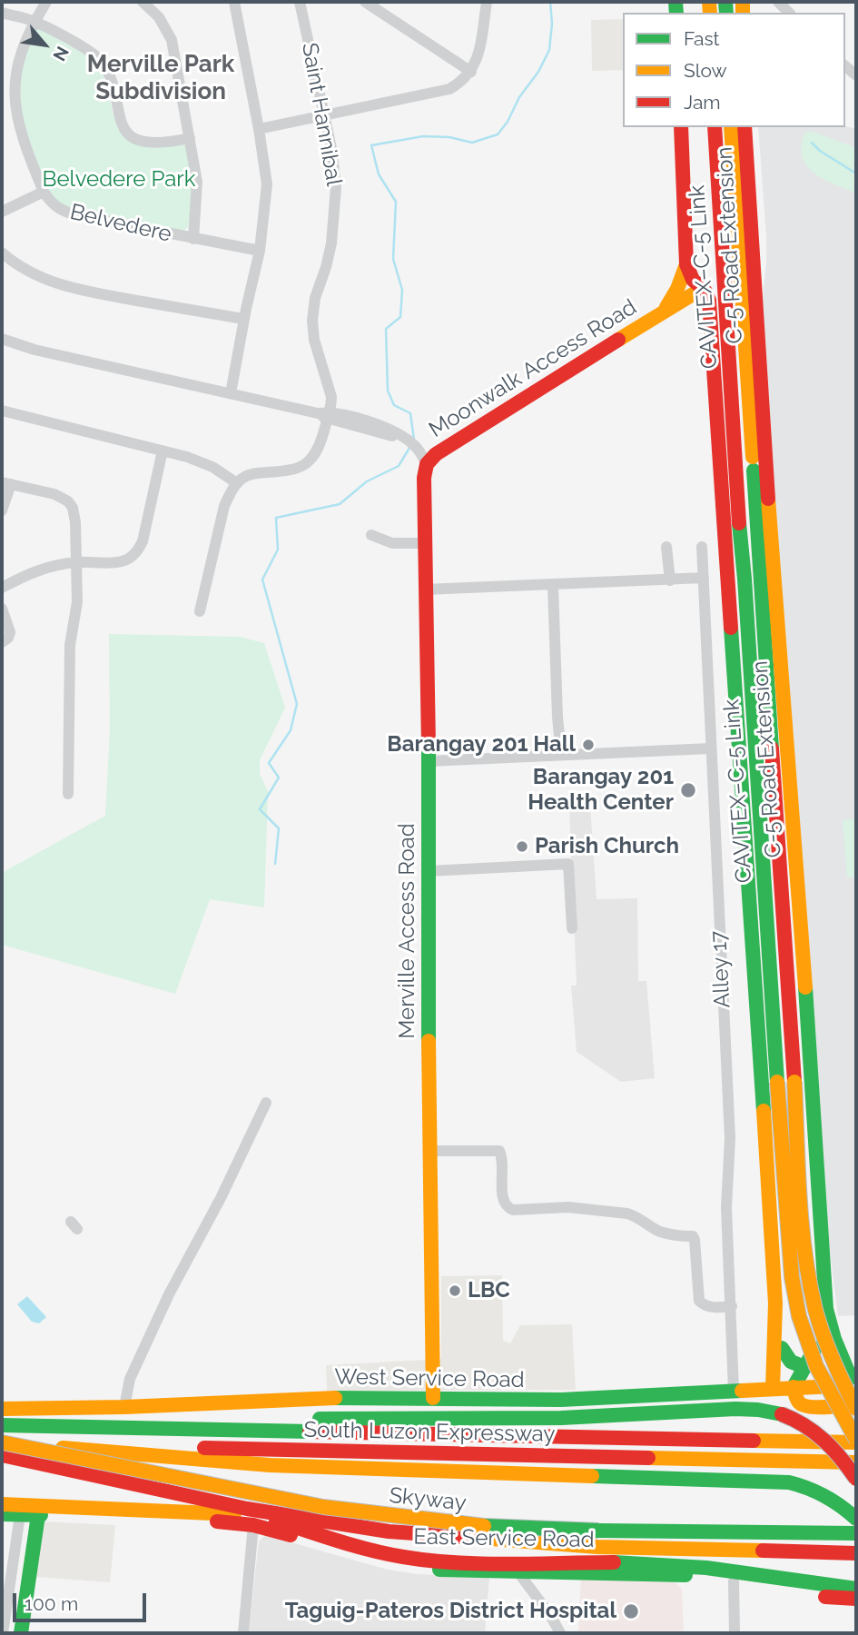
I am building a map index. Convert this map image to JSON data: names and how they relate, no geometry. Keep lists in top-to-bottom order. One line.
{"streets":{"main road":["C-5 Road Extension","CAVITEX–C-5 Link","Moonwalk Access Road","Merville Access Road","West Service Road","South Luzon Expressway","Skyway","East Service Road"],"street":["Saint Hannibal","Belvedere","Alley 17"]},"crossings":[["C-5 Road Extension","Moonwalk Access Road"],["C-5 Road Extension","West Service Road"],["CAVITEX–C-5 Link","South Luzon Expressway"],["Moonwalk Access Road","Merville Access Road"],["Merville Access Road","West Service Road"],["Alley 17","West Service Road"],["South Luzon Expressway","Skyway"]],"districts":["Merville Park Subdivision"],"parks":["Belvedere Park"],"places":["Barangay 201 Hall","Barangay 201 Health Center","Parish Church","LBC","Taguig-Pateros District Hospital"],"legend":["Fast","Slow","Jam"],"scale_bar":"100 m","north":"bottom right"}
